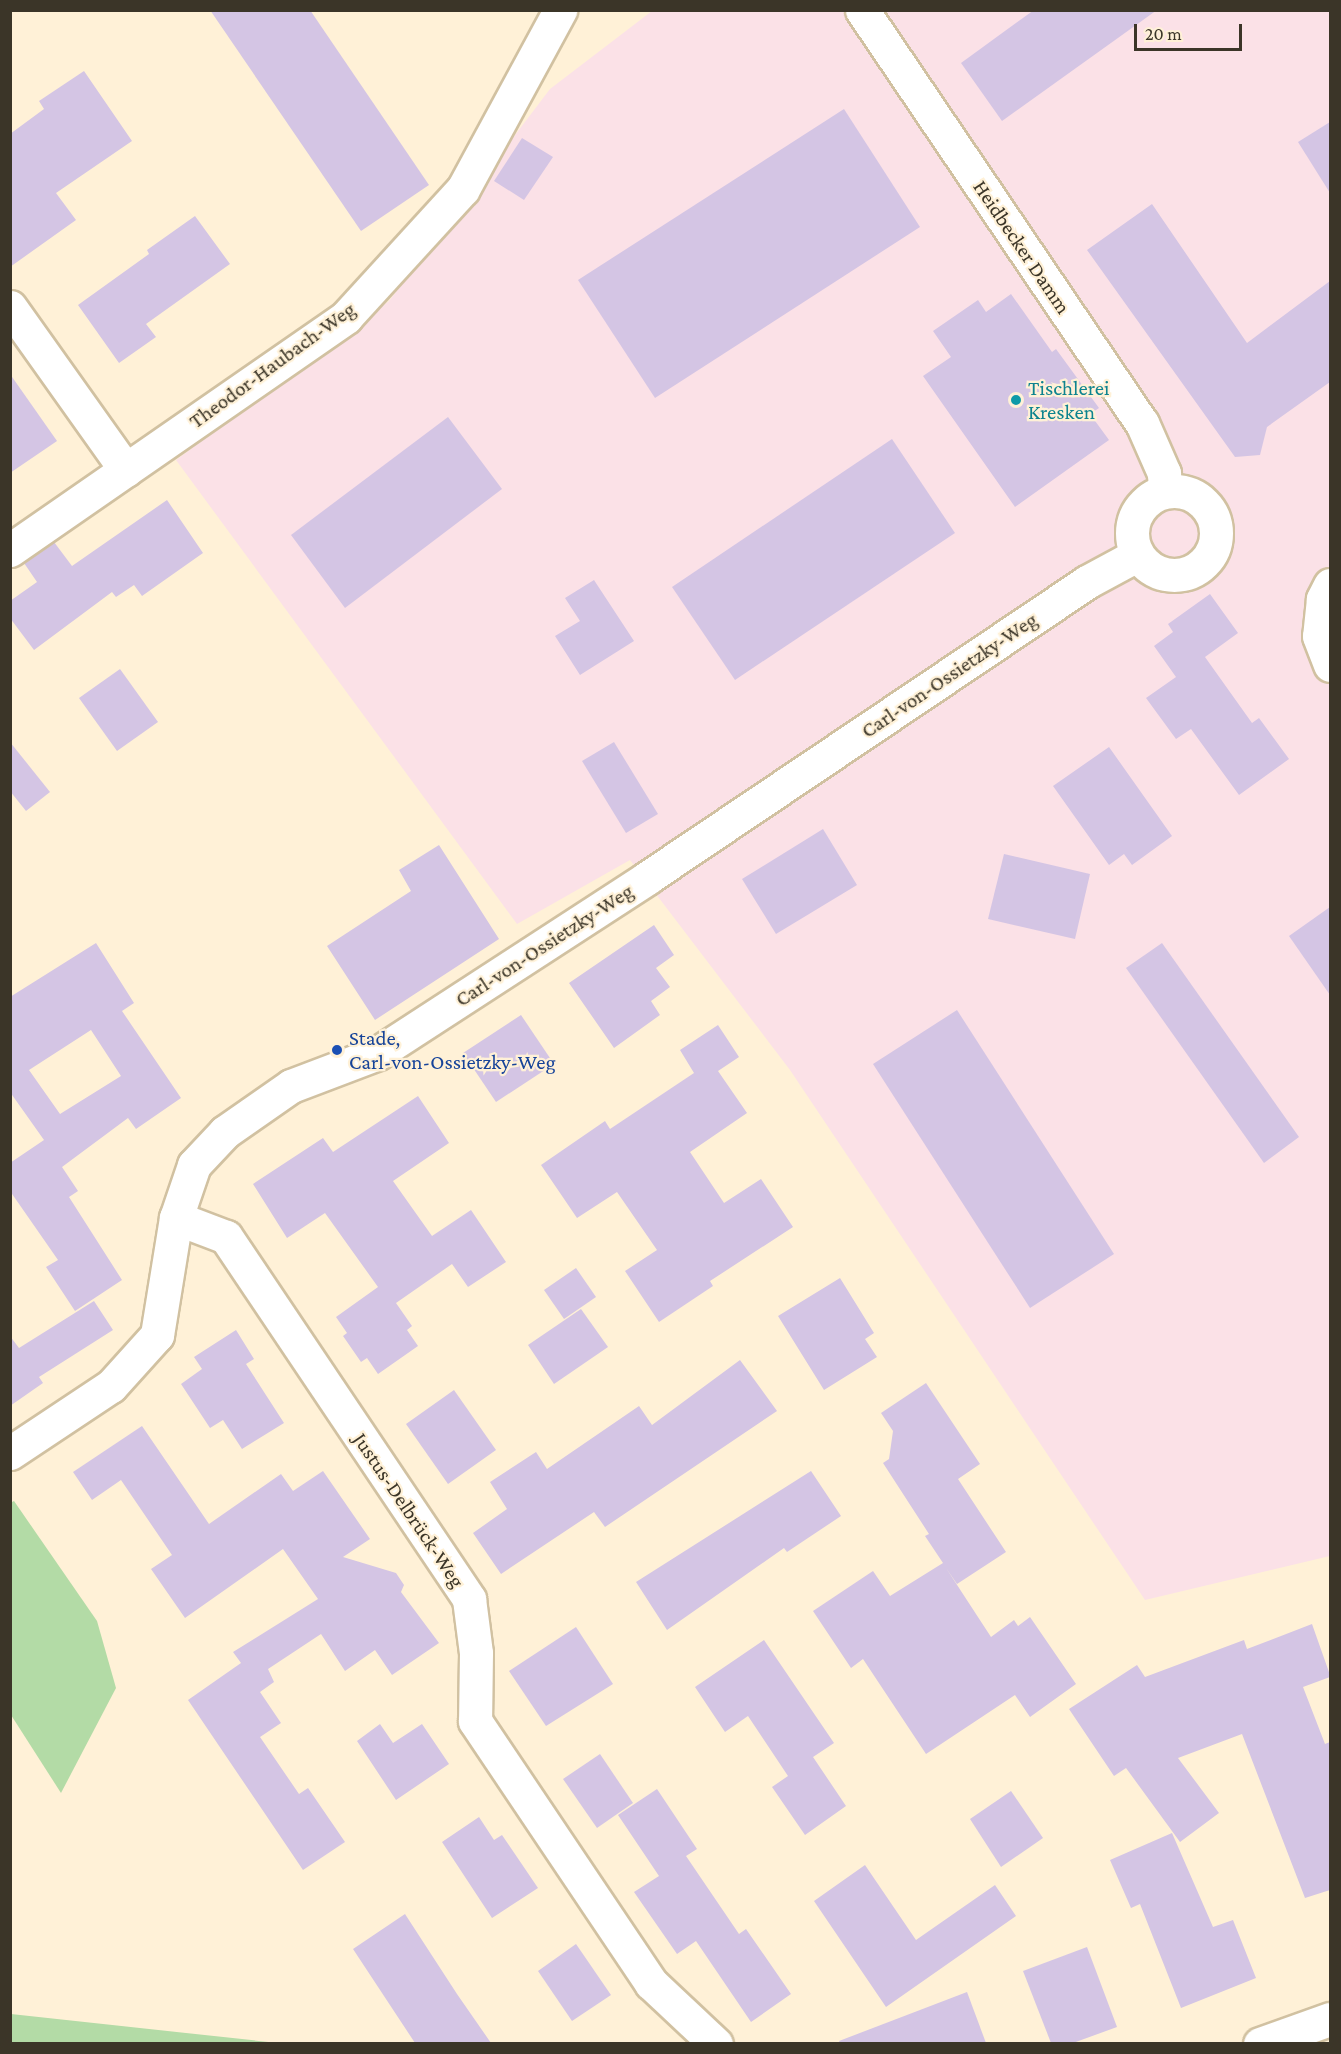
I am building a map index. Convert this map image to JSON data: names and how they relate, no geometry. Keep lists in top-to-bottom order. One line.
{"streets":{"street":["Heidbecker Damm","Theodor-Haubach-Weg","Carl-von-Ossietzky-Weg","Justus-Delbrück-Weg"]},"crossings":[["Heidbecker Damm","Carl-von-Ossietzky-Weg"],["Carl-von-Ossietzky-Weg","Justus-Delbrück-Weg"]],"places":["Tischlerei Kresken","Stade, Carl-von-Ossietzky-Weg"],"scale_bar":"20 m"}
